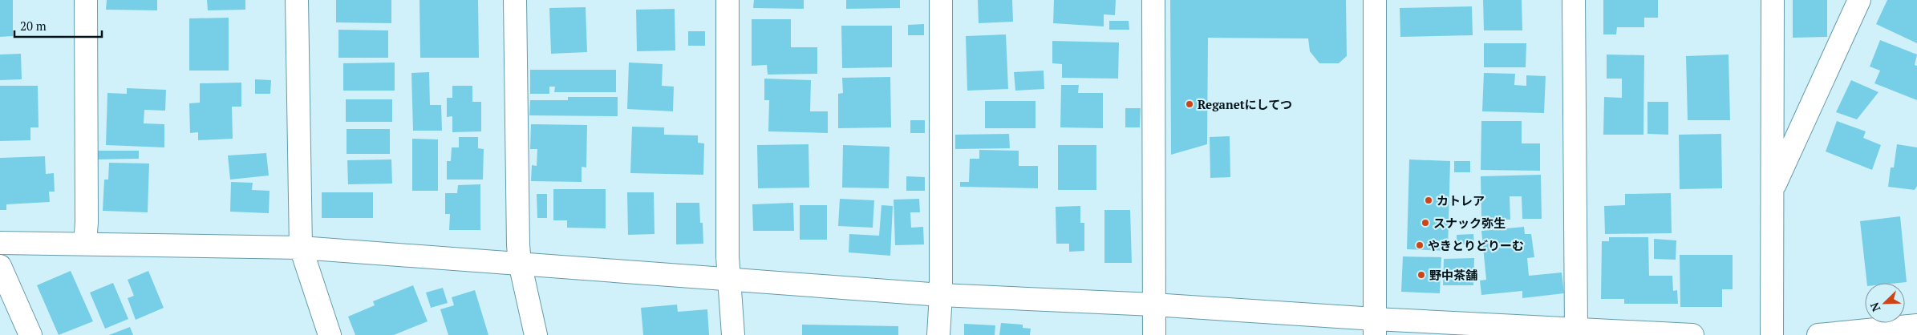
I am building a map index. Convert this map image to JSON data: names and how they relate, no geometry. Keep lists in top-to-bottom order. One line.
{"places":["Reganetにしてつ","カトレア","スナック弥生","やきとりどりーむ","野中茶舗"],"scale_bar":"20 m","north":"bottom left"}
